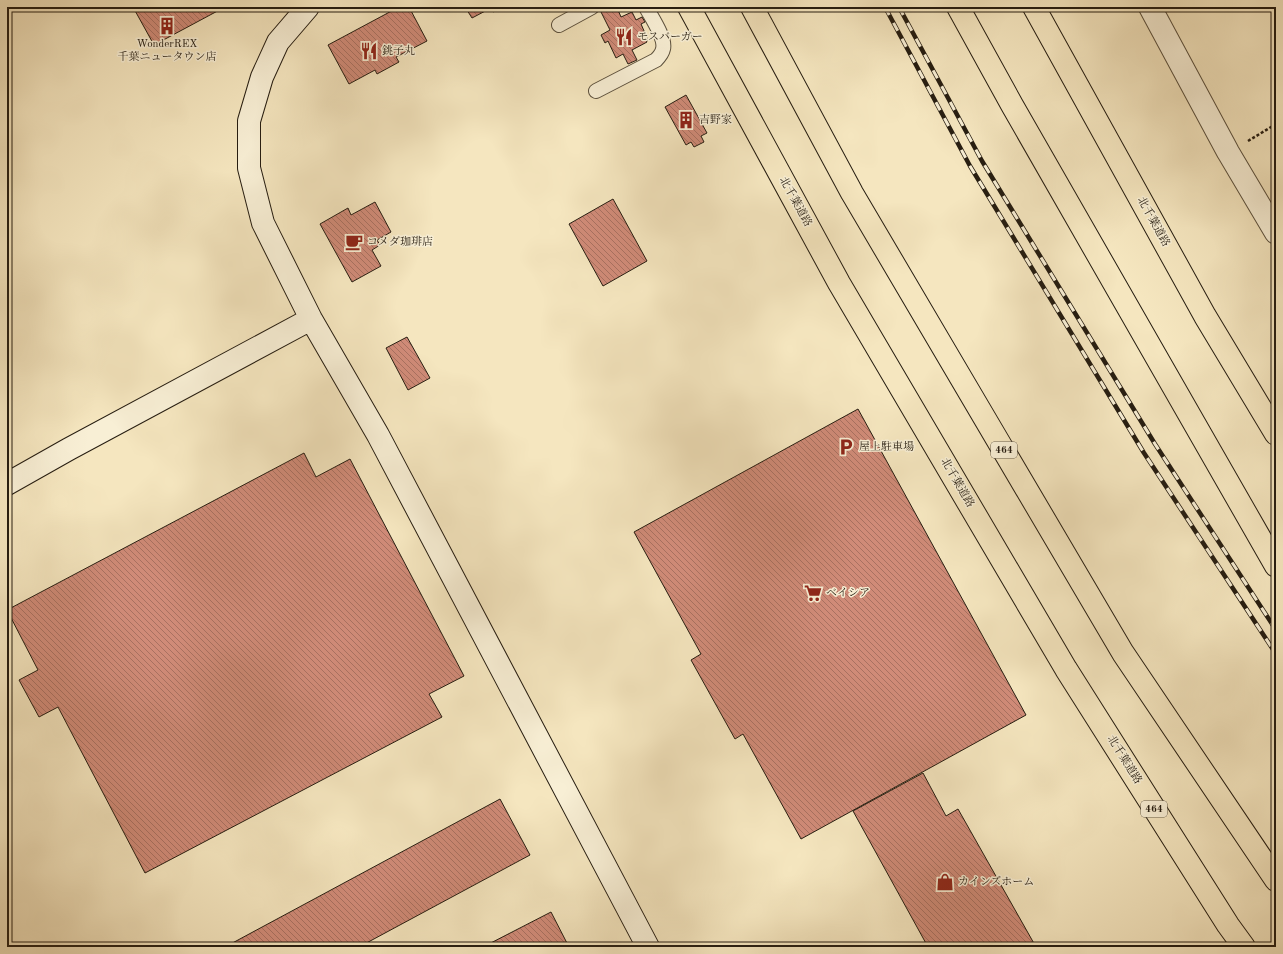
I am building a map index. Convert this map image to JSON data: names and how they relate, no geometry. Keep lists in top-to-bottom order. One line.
{"streets":{"highway":["北千葉道路","464"]},"places":{"building":["WonderREX 千葉ニュータウン店","吉野家"],"restaurant":["モスバーガー","銚子丸"],"cafe":["コメダ珈琲店"],"parking":["屋上駐車場"],"supermarket":["ベイシア"],"shop":["カインズホーム"]}}
